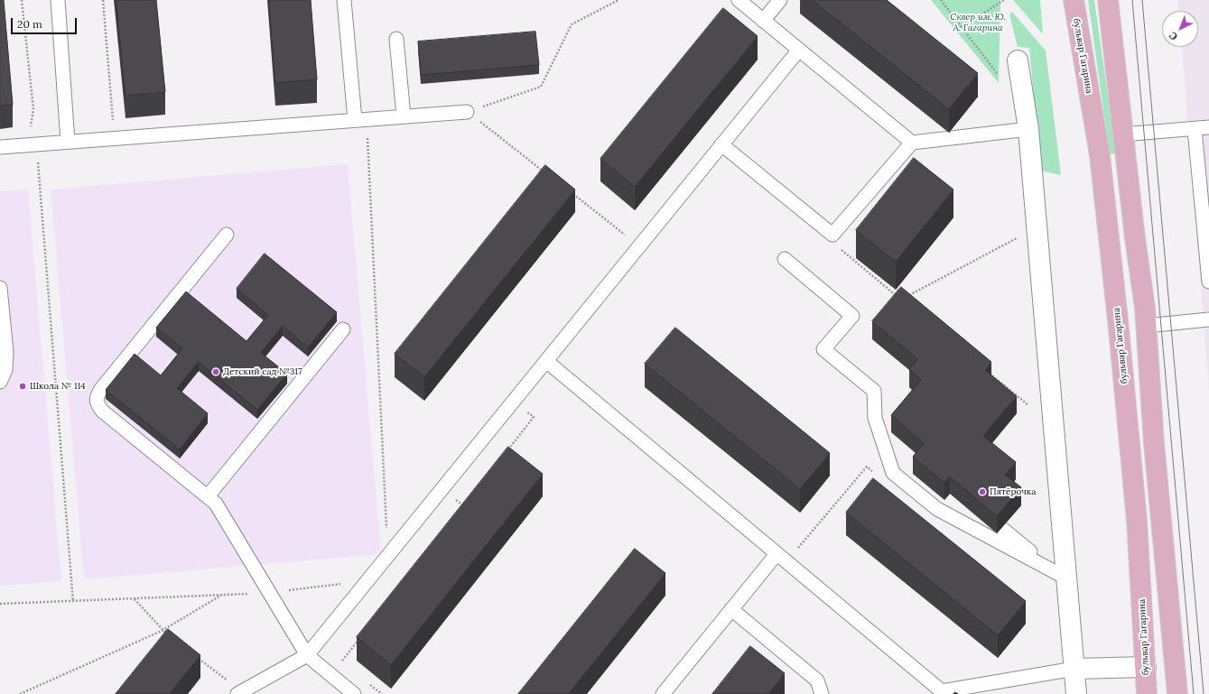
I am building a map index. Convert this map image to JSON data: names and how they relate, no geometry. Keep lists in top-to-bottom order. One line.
{"streets":{"main road":["бульвар Гагарина"]},"parks":["Сквер им. Ю. А. Гагарина"],"places":["Детский сад №317","Школа № 114","Пятёрочка"],"scale_bar":"20 m","north":"bottom left"}
